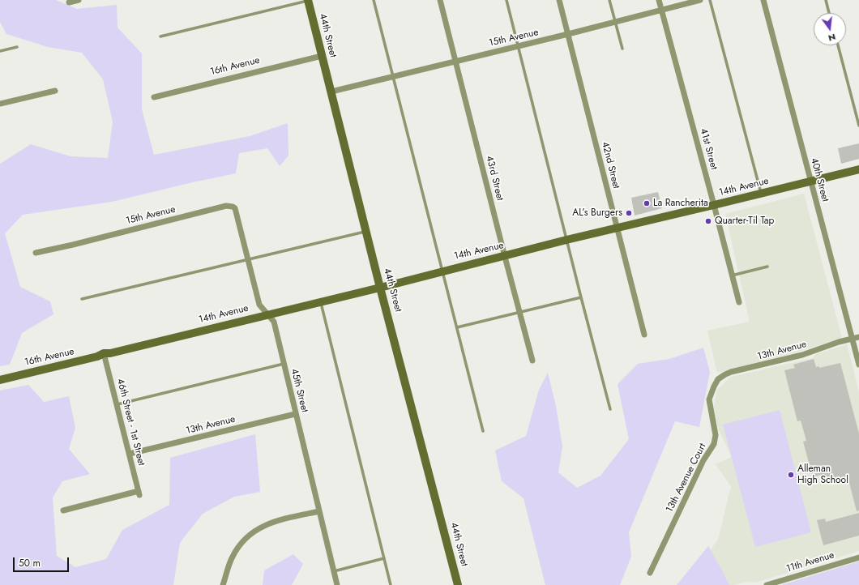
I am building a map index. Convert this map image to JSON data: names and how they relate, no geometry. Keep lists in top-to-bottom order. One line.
{"streets":{"street":["44th Street","15th Avenue","16th Avenue","41st Street","42nd Street","43rd Street","40th Street","14th Avenue","13th Avenue","45th Street","46th Street - 1st Street","13th Avenue Court","11th Avenue"]},"crossings":[["44th Street","15th Avenue"],["44th Street","16th Avenue"],["44th Street","14th Avenue"],["15th Avenue","41st Street"],["15th Avenue","42nd Street"],["15th Avenue","43rd Street"],["15th Avenue","45th Street"],["16th Avenue","14th Avenue"],["16th Avenue","46th Street - 1st Street"],["41st Street","14th Avenue"],["42nd Street","14th Avenue"],["43rd Street","14th Avenue"],["40th Street","14th Avenue"],["40th Street","13th Avenue"],["14th Avenue","45th Street"],["14th Avenue","46th Street - 1st Street"],["13th Avenue","45th Street"],["13th Avenue","46th Street - 1st Street"],["13th Avenue","13th Avenue Court"]],"places":["La Rancherita","AL’s Burgers","Quarter-Til Tap","Alleman High School"],"scale_bar":"50 m","north":"bottom"}
